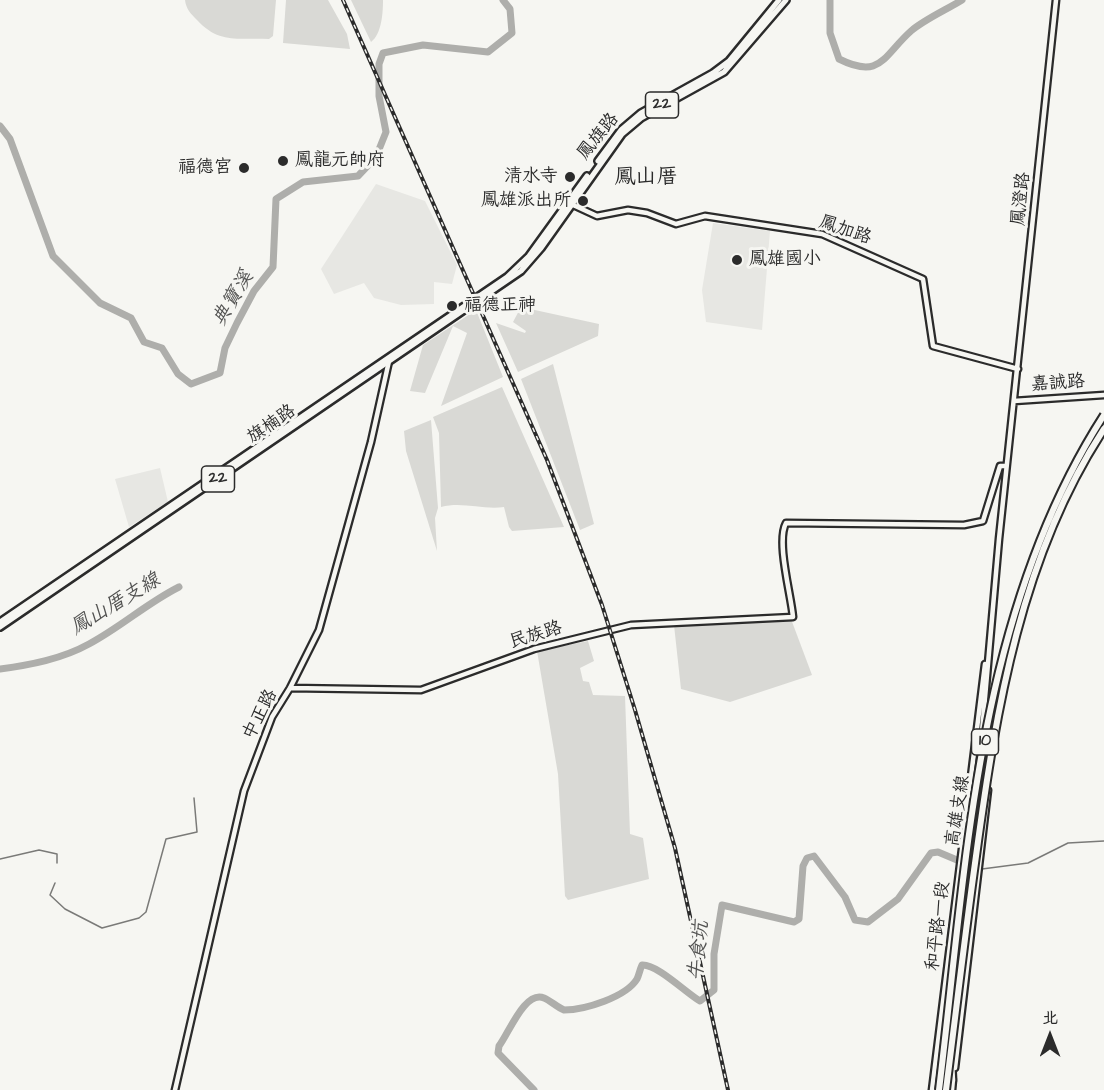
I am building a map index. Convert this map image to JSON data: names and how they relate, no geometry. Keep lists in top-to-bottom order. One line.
{"streets":{"highway":["10","高雄支線"],"main road":["22","鳳旗路","旗楠路"],"street":["鳳澄路","鳳加路","嘉誠路","民族路","中正路","和平路一段"]},"crossings":[["鳳旗路","鳳加路"],["鳳旗路","旗楠路"],["鳳澄路","鳳加路"],["鳳澄路","嘉誠路"],["鳳澄路","和平路一段"],["嘉誠路","和平路一段"],["旗楠路","中正路"],["民族路","中正路"],["民族路","和平路一段"]],"districts":["鳳山厝"],"water":["典寶溪","鳳山厝支線","牛食坑"],"places":["鳳龍元帥府","福德宮","清水寺","鳳雄派出所","鳳雄國小","福德正神"],"north":"top"}
